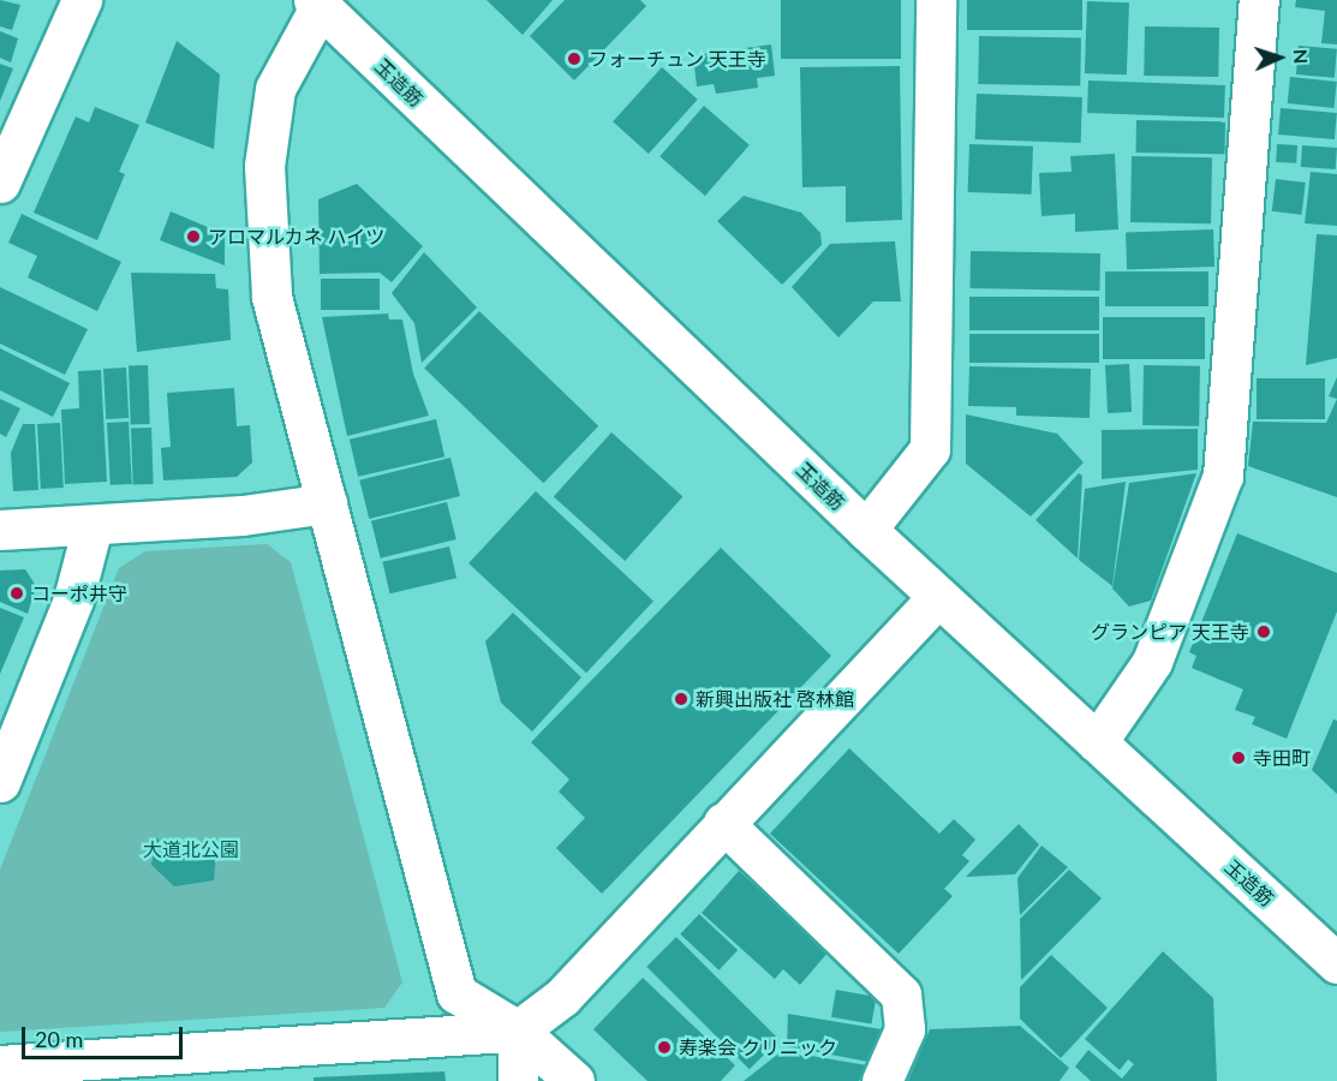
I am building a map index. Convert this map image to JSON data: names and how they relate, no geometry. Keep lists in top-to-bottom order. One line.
{"streets":{"street":["玉造筋"]},"parks":["大道北公園"],"places":["フォーチュン 天王寺","アロマルカネ ハイツ","コーポ井守","グランピア 天王寺","新興出版社 啓林館","寺田町","寿楽会 クリニック"],"scale_bar":"20 m","north":"right"}
